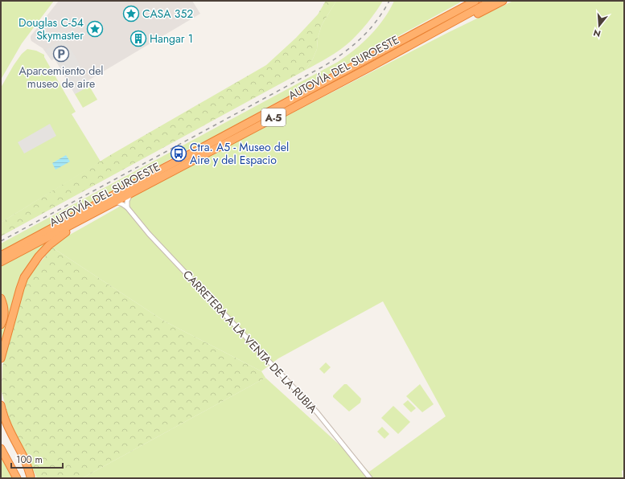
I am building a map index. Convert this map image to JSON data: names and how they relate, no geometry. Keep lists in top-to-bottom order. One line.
{"streets":{"highway":["AUTOVÍA DEL SUROESTE","A-5"],"street":["CARRETERA A LA VENTA DE LA RUBIA"]},"crossings":[["AUTOVÍA DEL SUROESTE","CARRETERA A LA VENTA DE LA RUBIA"]],"places":{"place":["CASA 352","Douglas C-54 Skymaster"],"building":["Hangar 1"],"parking":["Aparcemiento del museo de aire"],"bus stop":["Ctra. A5 - Museo del Aire y del Espacio"]},"scale_bar":"100 m","north":"bottom"}
